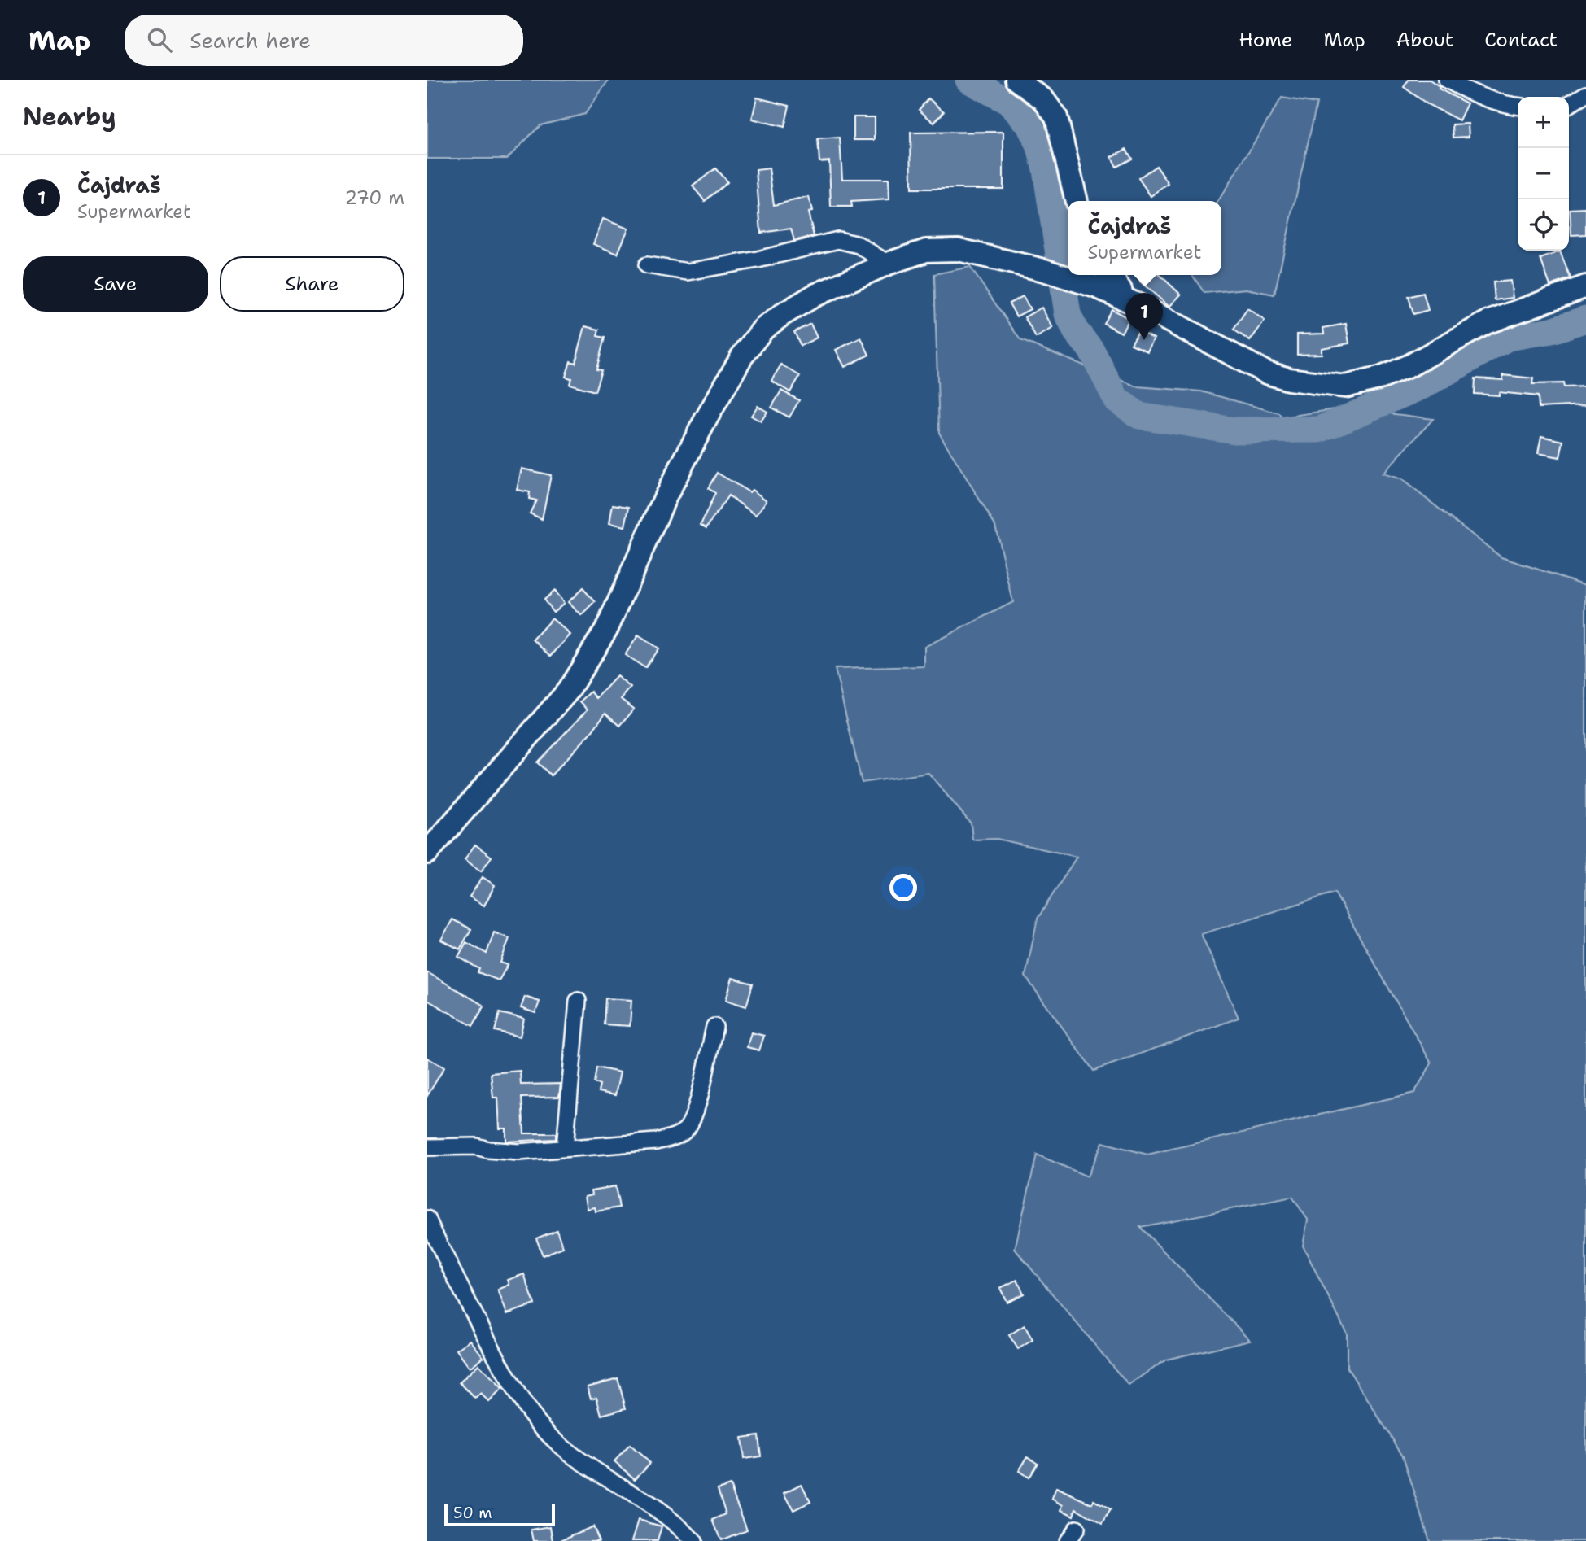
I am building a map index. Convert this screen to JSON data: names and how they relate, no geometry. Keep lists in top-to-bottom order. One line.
{"scale_bar":"50 m","page":{"header":"Map","search":"Search here","nav":["Home","Map","About","Contact"],"heading":"Nearby","map_buttons":["+","−"],"list":[{"mark":"1","name":"Čajdraš","note":"Supermarket","value":"270 m"}],"popup":["Čajdraš","Supermarket"],"buttons":["Save","Share"],"pins":"1","scale":"50 m"}}
